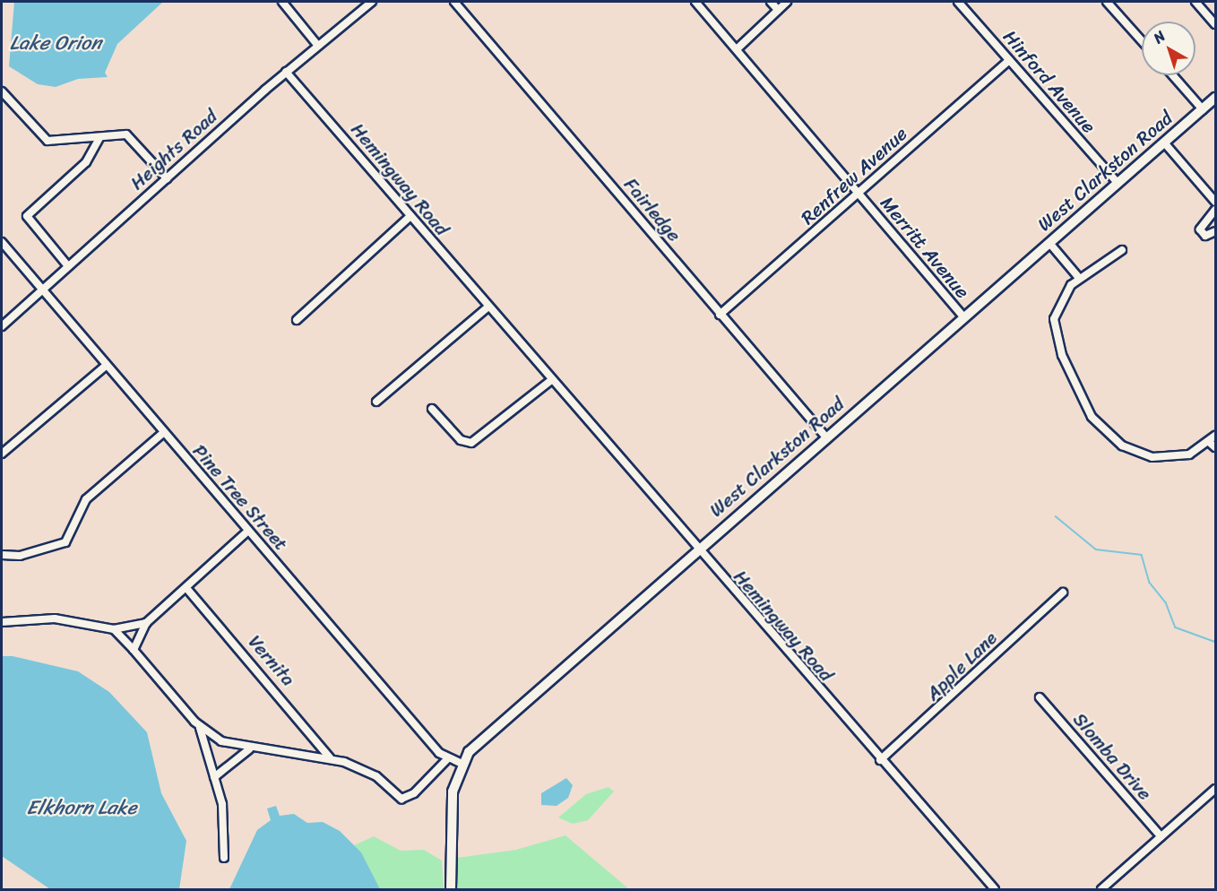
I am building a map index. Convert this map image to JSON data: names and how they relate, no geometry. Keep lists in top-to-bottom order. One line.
{"streets":{"main road":["West Clarkston Road"],"street":["Hinford Avenue","Heights Road","Renfrew Avenue","Hemingway Road","Fairledge","Merritt Avenue","Pine Tree Street","Vernita","Apple Lane","Slomba Drive"]},"crossings":[["Hinford Avenue","West Clarkston Road"],["Hinford Avenue","Renfrew Avenue"],["Heights Road","Hemingway Road"],["Heights Road","Pine Tree Street"],["West Clarkston Road","Hemingway Road"],["West Clarkston Road","Fairledge"],["West Clarkston Road","Merritt Avenue"],["Renfrew Avenue","Fairledge"],["Renfrew Avenue","Merritt Avenue"],["Hemingway Road","Apple Lane"]],"water":["Lake Orion","Elkhorn Lake"],"north":"top left"}
